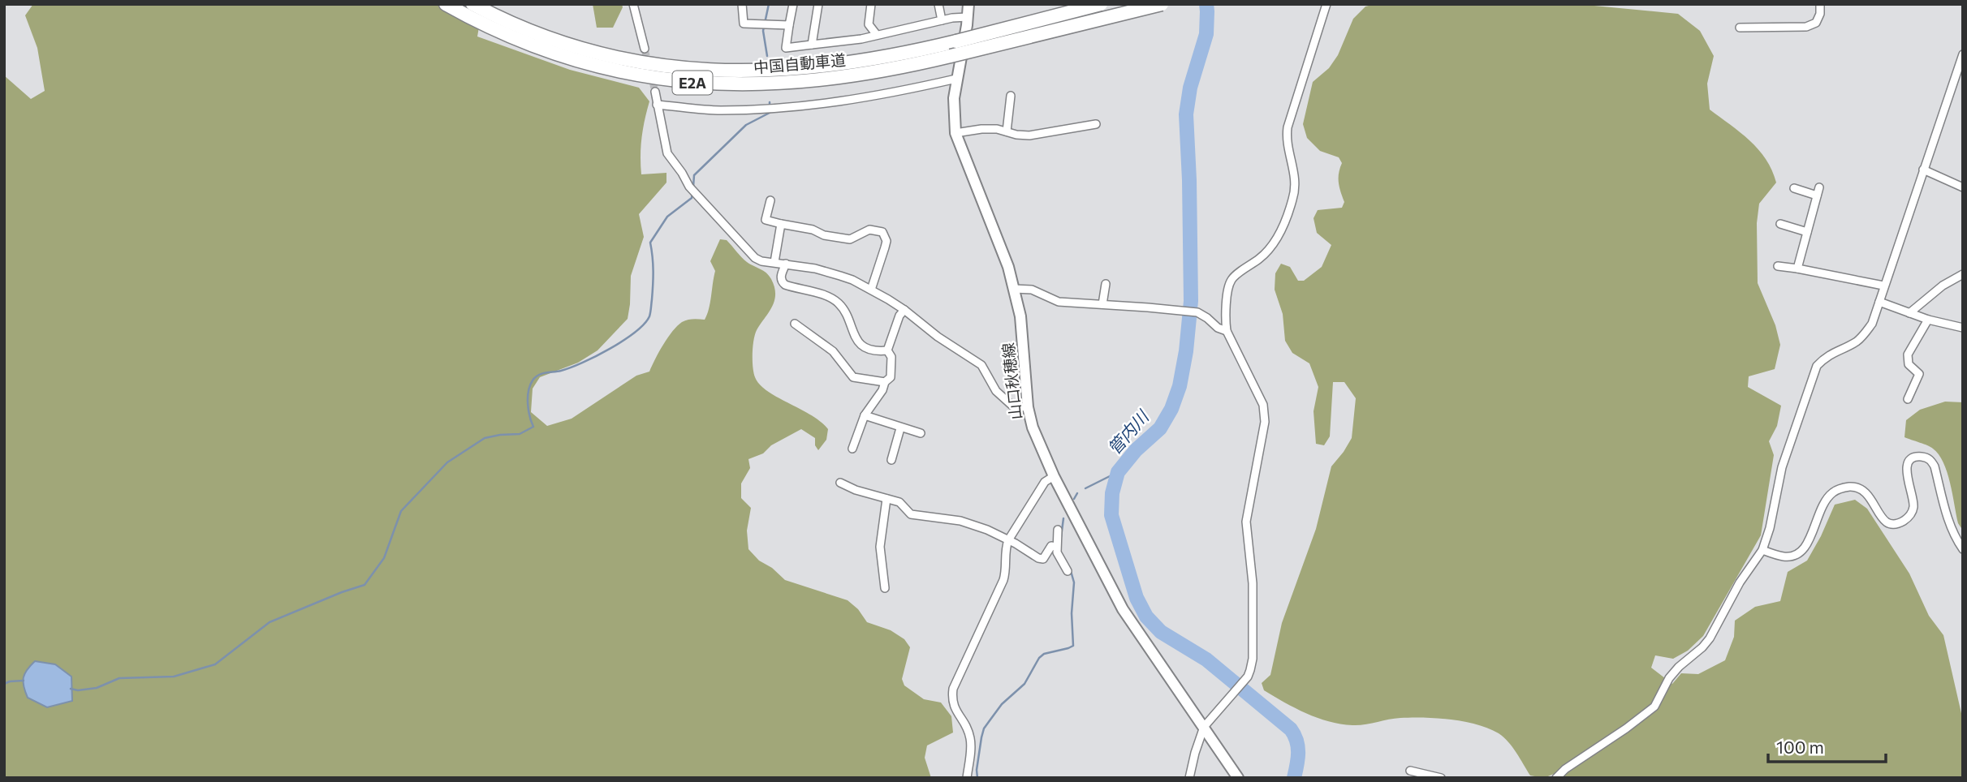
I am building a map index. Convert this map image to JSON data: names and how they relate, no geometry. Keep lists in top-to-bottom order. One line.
{"streets":{"highway":["中国自動車道","E2A"],"main road":["山口秋穂線"]},"water":["管内川"],"scale_bar":"100 m"}
